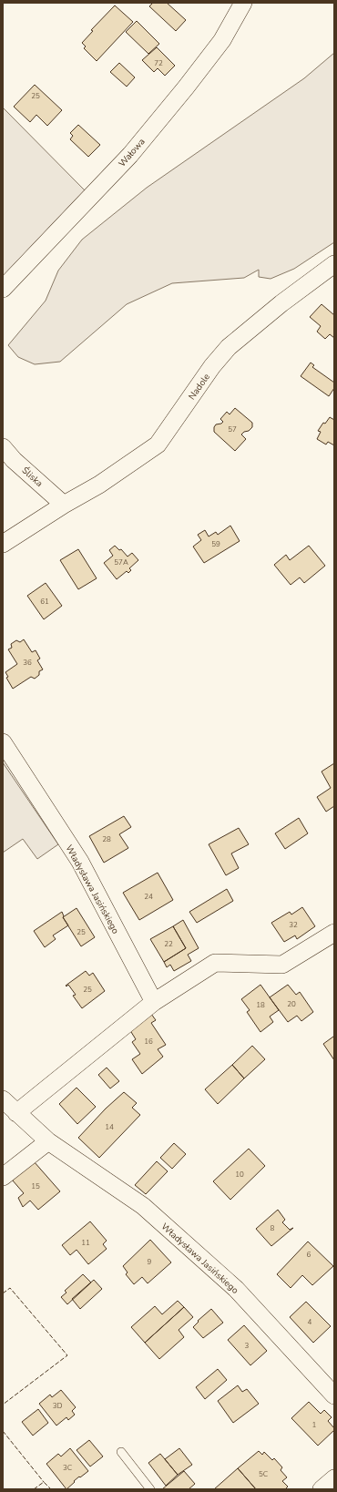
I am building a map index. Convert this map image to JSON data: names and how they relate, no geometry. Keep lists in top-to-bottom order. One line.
{"streets":{"street":["Wałowa","Nadole","Śliska","Władysława Jasińskiego"]},"crossings":[["Nadole","Śliska"]],"house_numbers":["72","25","57","59","57A","61","36","28","24","32","25","22","25","20","18","16","14","10","15","8","11","6","9","4","3","3D","1","3C","5C"]}
